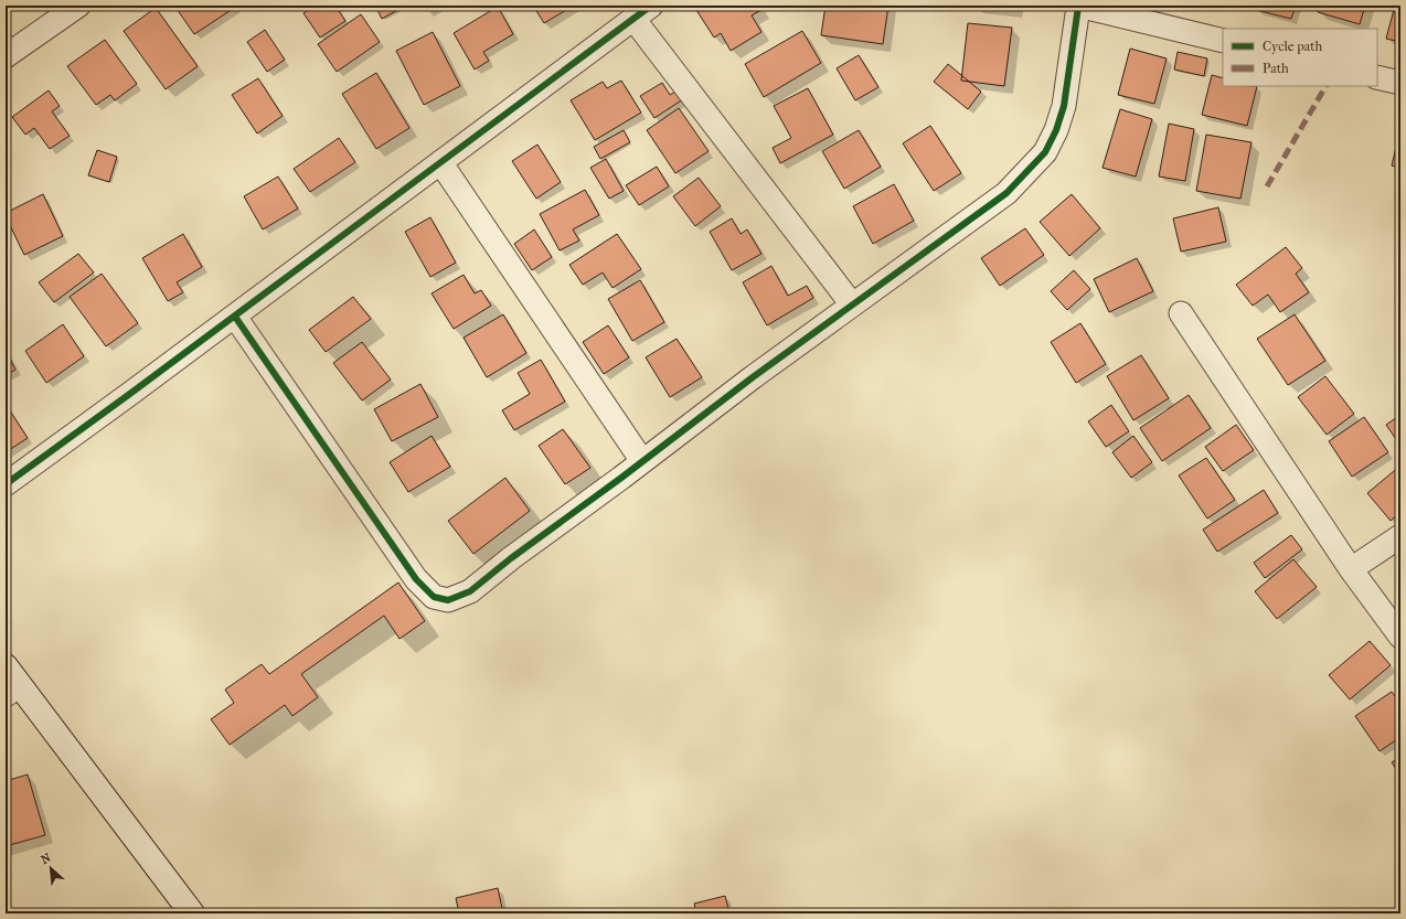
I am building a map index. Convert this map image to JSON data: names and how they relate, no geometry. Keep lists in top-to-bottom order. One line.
{"legend":["Cycle path","Path"],"north":"top left"}
